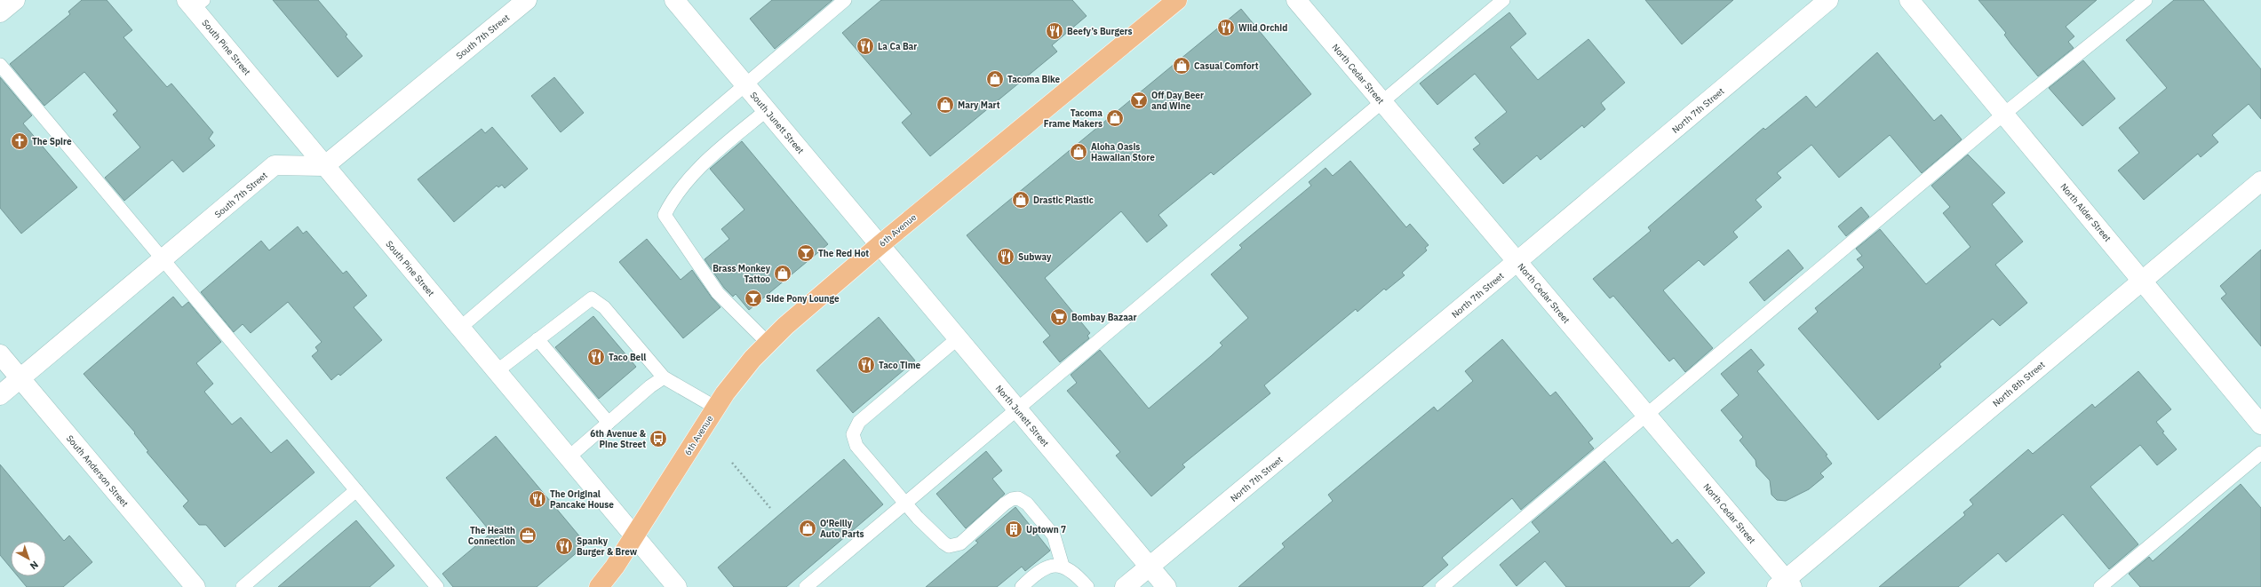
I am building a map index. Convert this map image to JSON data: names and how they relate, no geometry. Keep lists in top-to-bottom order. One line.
{"streets":{"main road":["6th Avenue"],"street":["South 7th Street","South Pine Street","North Cedar Street","North 7th Street","South Junett Street","North Alder Street","North 8th Street","North Junett Street","South Anderson Street"]},"crossings":[["South 7th Street","South Pine Street"],["South 7th Street","South Anderson Street"],["South Pine Street","6th Avenue"],["North Cedar Street","North 7th Street"],["North Cedar Street","North 8th Street"],["North 7th Street","North Junett Street"],["South Junett Street","6th Avenue"],["South Junett Street","North Junett Street"],["North Alder Street","North 8th Street"],["6th Avenue","North Junett Street"]],"places":{"restaurant":["Wild Orchid","Beefy’s Burgers","La Ca Bar","Subway","Taco Bell","Taco Time","The Original Pancake House","Spanky Burger & Brew"],"shop":["Casual Comfort","Tacoma Bike","Mary Mart","Tacoma Frame Makers","Aloha Oasis Hawaiian Store","Drastic Plastic","Brass Monkey Tattoo","O'Reilly Auto Parts"],"bar":["Off Day Beer and Wine","The Red Hot","Side Pony Lounge"],"church":["The Spire"],"supermarket":["Bombay Bazaar"],"bus stop":["6th Avenue & Pine Street"],"building":["Uptown 7"],"office":["The Health Connection"]},"north":"bottom right"}
